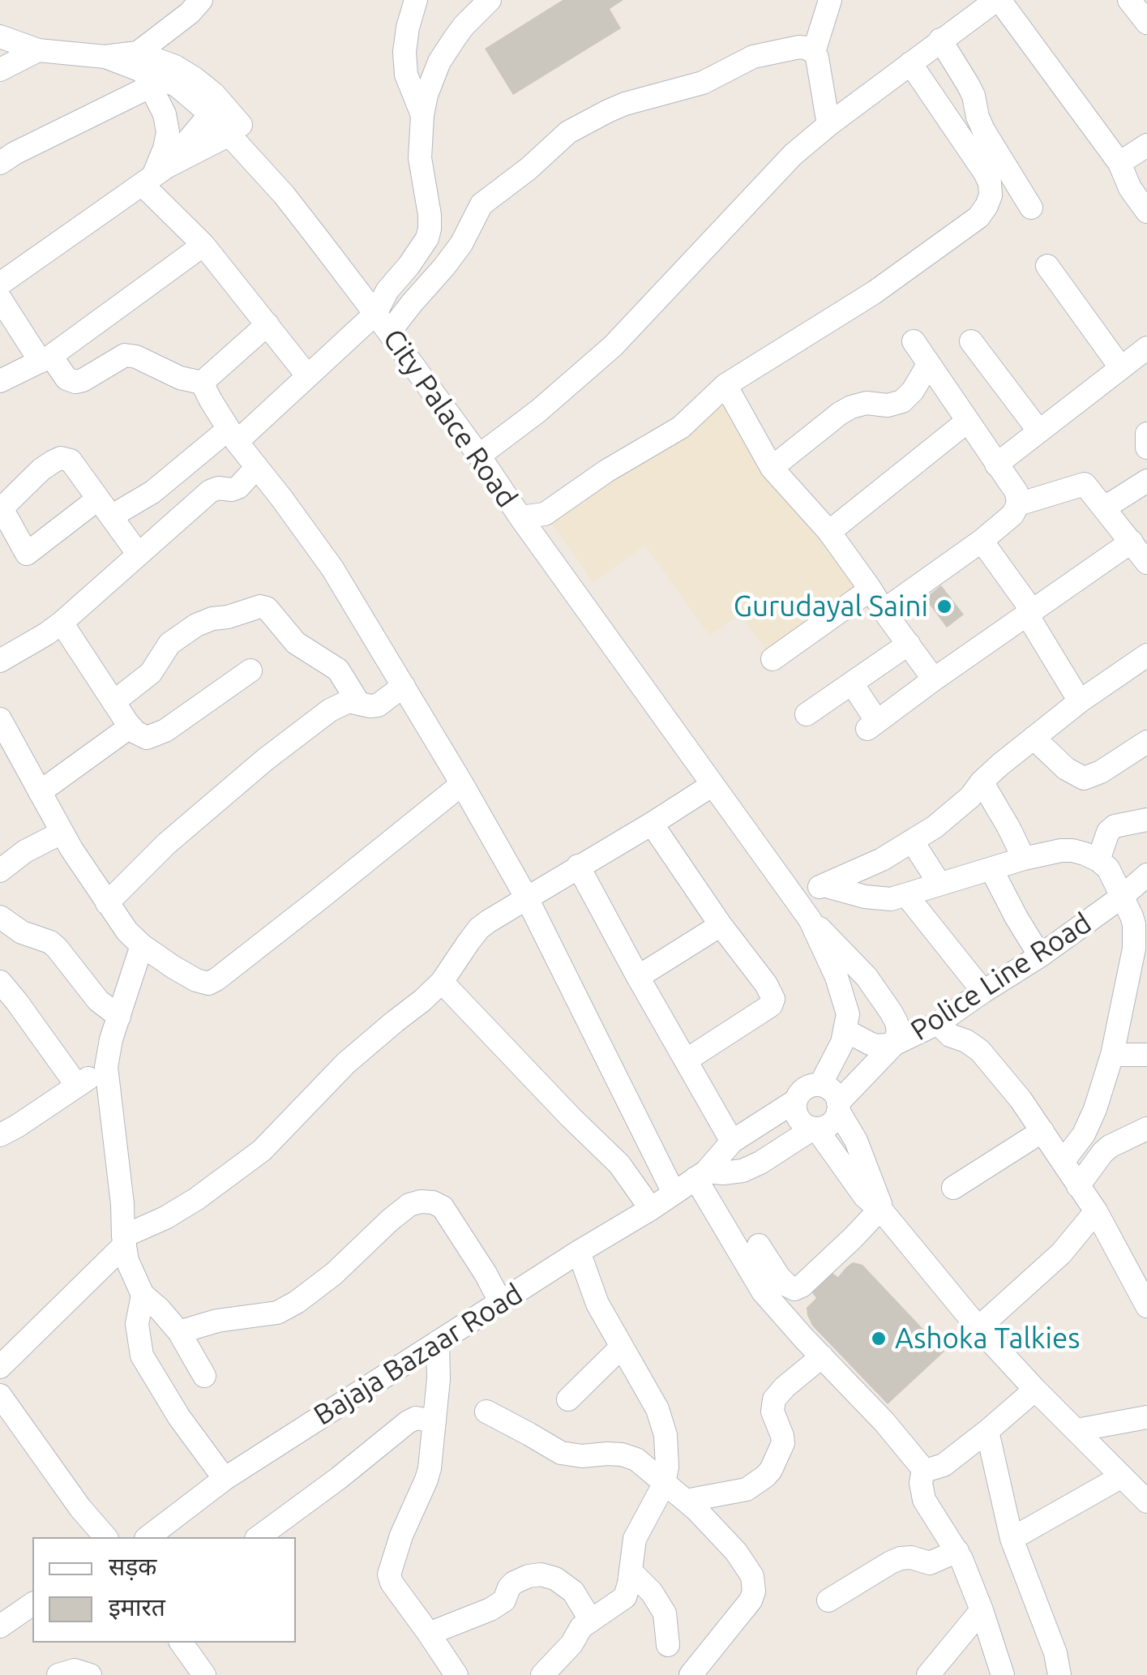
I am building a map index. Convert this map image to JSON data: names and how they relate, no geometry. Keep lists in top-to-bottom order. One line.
{"streets":{"street":["City Palace Road","Police Line Road","Bajaja Bazaar Road"]},"crossings":[["City Palace Road","Police Line Road"]],"places":["Gurudayal Saini","Ashoka Talkies"],"legend":["सड़क","इमारत"]}
